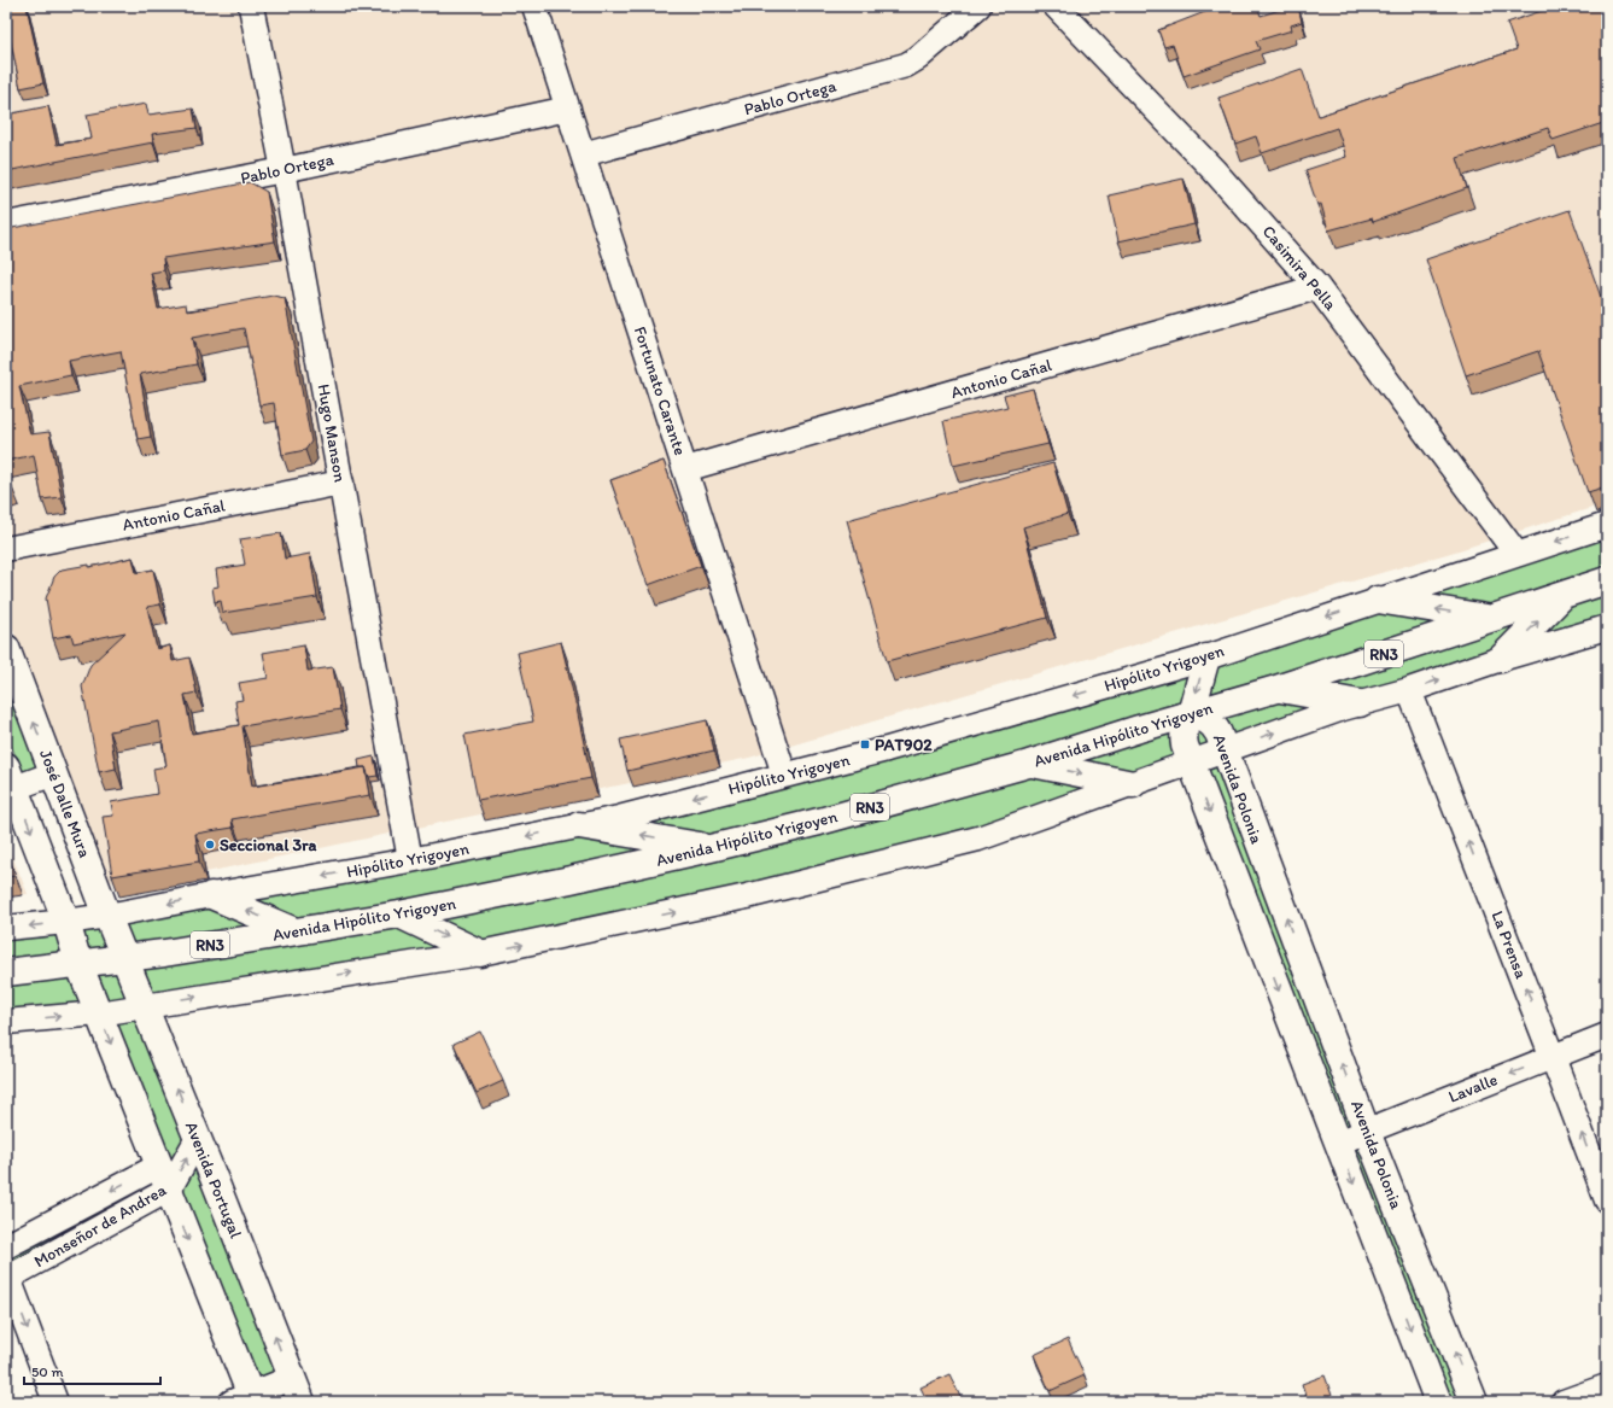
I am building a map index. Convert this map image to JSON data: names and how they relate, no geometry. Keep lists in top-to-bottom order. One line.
{"streets":{"main road":["RN3","Avenida Hipólito Yrigoyen","Avenida Polonia","José Dalle Mura","Avenida Portugal"],"street":["Pablo Ortega","Casimira Pella","Antonio Cañal","Fortunato Carante","Hugo Manson","Hipólito Yrigoyen","La Prensa","Lavalle","Monseñor de Andrea"]},"crossings":[["Pablo Ortega","Fortunato Carante"],["Pablo Ortega","Hugo Manson"],["Casimira Pella","Antonio Cañal"],["Casimira Pella","Hipólito Yrigoyen"],["Antonio Cañal","Fortunato Carante"],["Antonio Cañal","Hugo Manson"],["Fortunato Carante","Hipólito Yrigoyen"],["Hugo Manson","Hipólito Yrigoyen"],["Hipólito Yrigoyen","José Dalle Mura"],["Avenida Hipólito Yrigoyen","Avenida Polonia"],["Avenida Hipólito Yrigoyen","José Dalle Mura"],["Avenida Hipólito Yrigoyen","Avenida Portugal"],["Avenida Polonia","Lavalle"],["José Dalle Mura","Avenida Portugal"],["La Prensa","Lavalle"],["Avenida Portugal","Monseñor de Andrea"]],"one_way":["José Dalle Mura","La Prensa","Lavalle"],"places":{"transit":["PAT902"],"other":["Seccional 3ra"]},"scale_bar":"50 m"}
